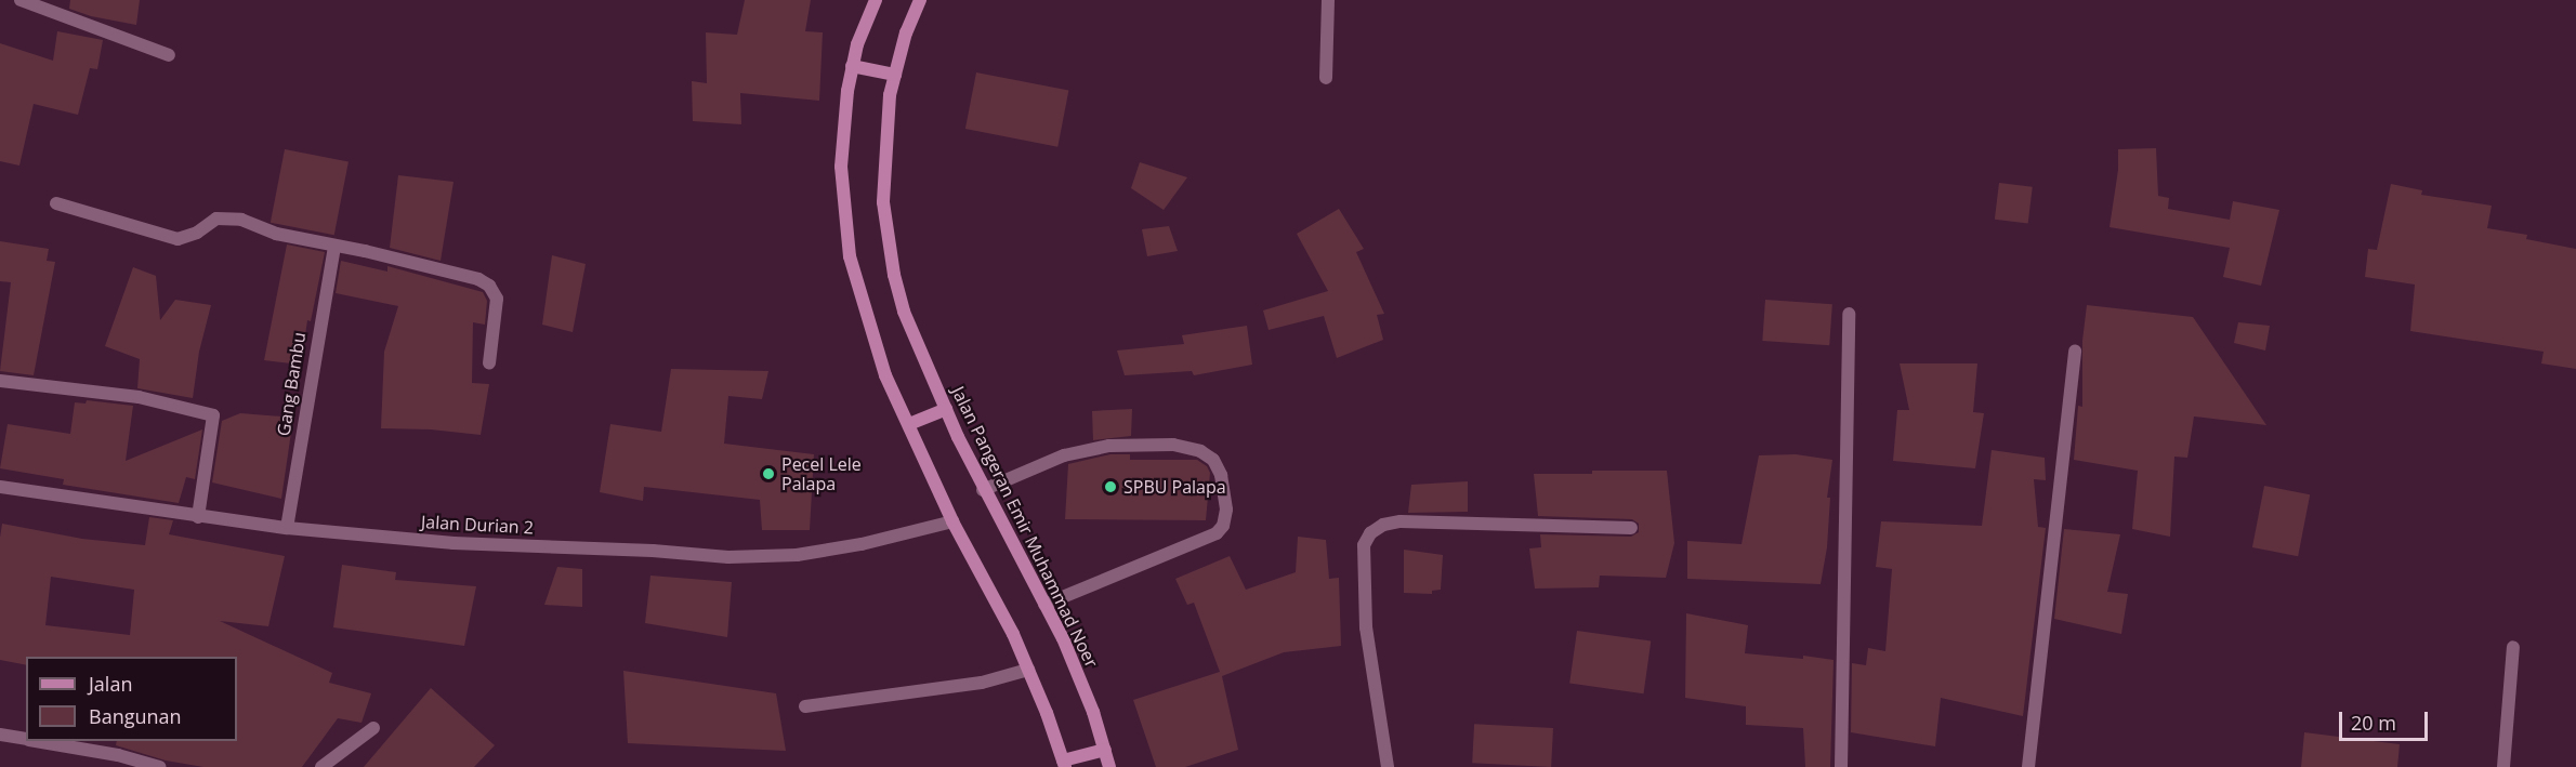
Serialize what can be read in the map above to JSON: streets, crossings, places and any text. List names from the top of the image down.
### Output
{
  "streets": {
    "main road": ["Jalan Pangeran Emir Muhammad Noer"],
    "street": ["Gang Bambu", "Jalan Durian 2"]
  },
  "crossings": [
    ["Gang Bambu", "Jalan Durian 2"]
  ],
  "places": ["Pecel Lele Palapa", "SPBU Palapa"],
  "legend": ["Jalan", "Bangunan"],
  "scale_bar": "20 m"
}
